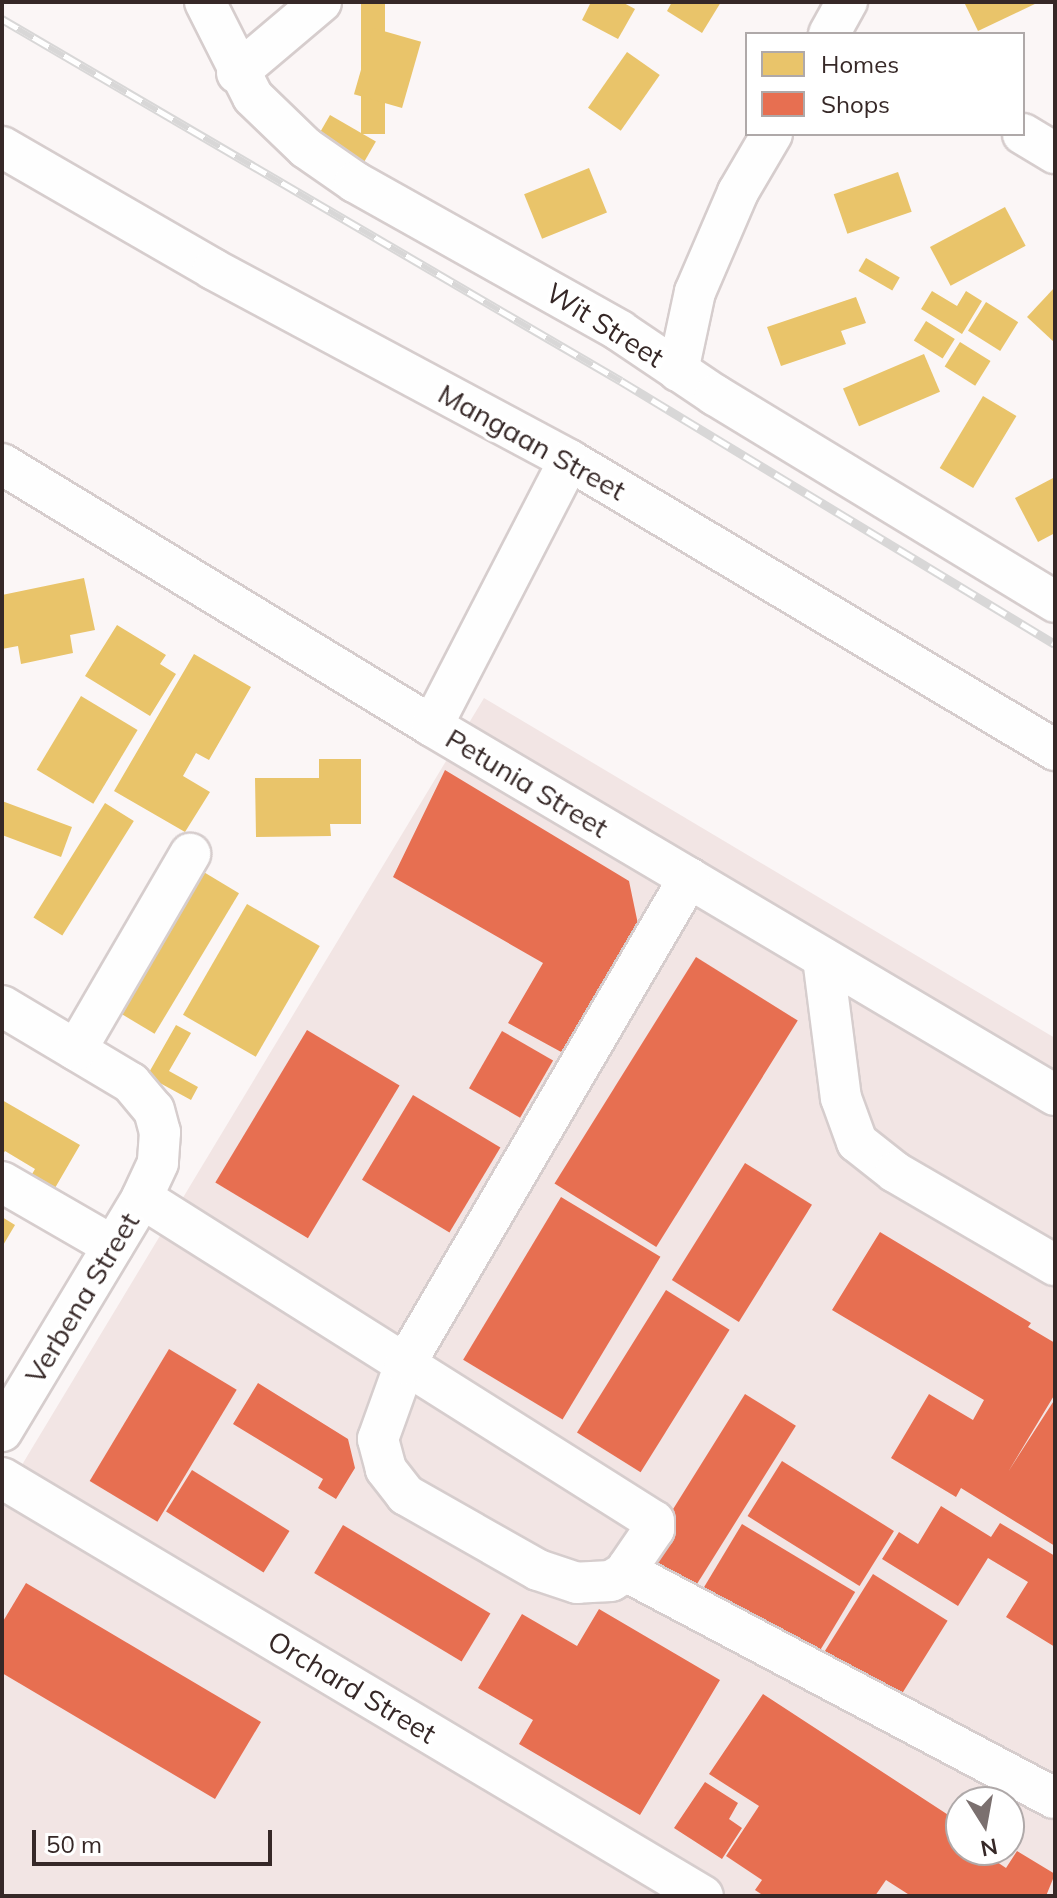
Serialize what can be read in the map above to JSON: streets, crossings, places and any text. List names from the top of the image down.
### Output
{
  "streets": {
    "street": [
      "Wit Street",
      "Mangaan Street",
      "Petunia Street",
      "Verbena Street",
      "Orchard Street"
    ]
  },
  "legend": ["Homes", "Shops"],
  "scale_bar": "50 m",
  "north": "bottom"
}
